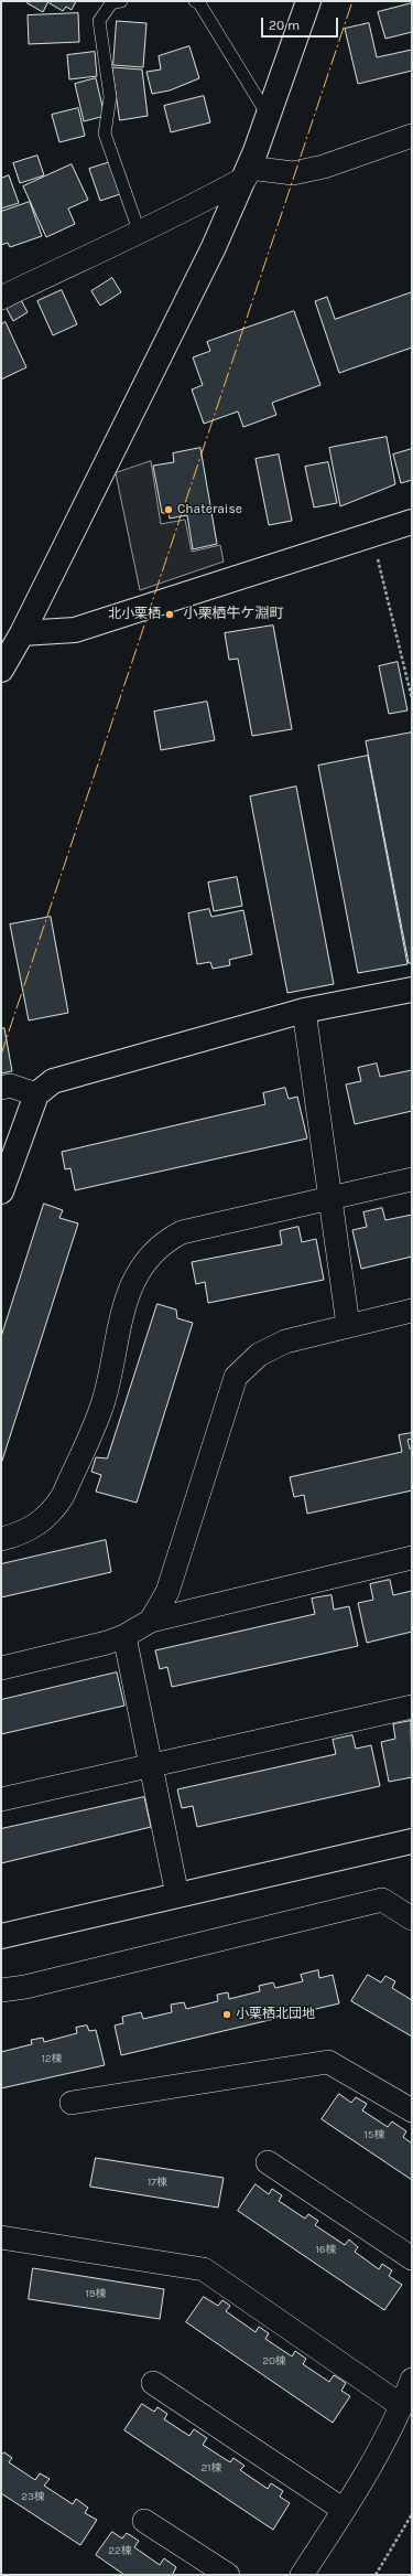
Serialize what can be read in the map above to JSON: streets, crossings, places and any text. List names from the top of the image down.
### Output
{
  "districts": ["小栗栖牛ケ淵町"],
  "places": ["Chateraise", "北小栗栖", "小栗栖北団地"],
  "house_numbers": [
    "12棟",
    "15棟",
    "17棟",
    "16棟",
    "19棟",
    "20棟",
    "21棟",
    "23棟",
    "22棟"
  ],
  "scale_bar": "20 m"
}
